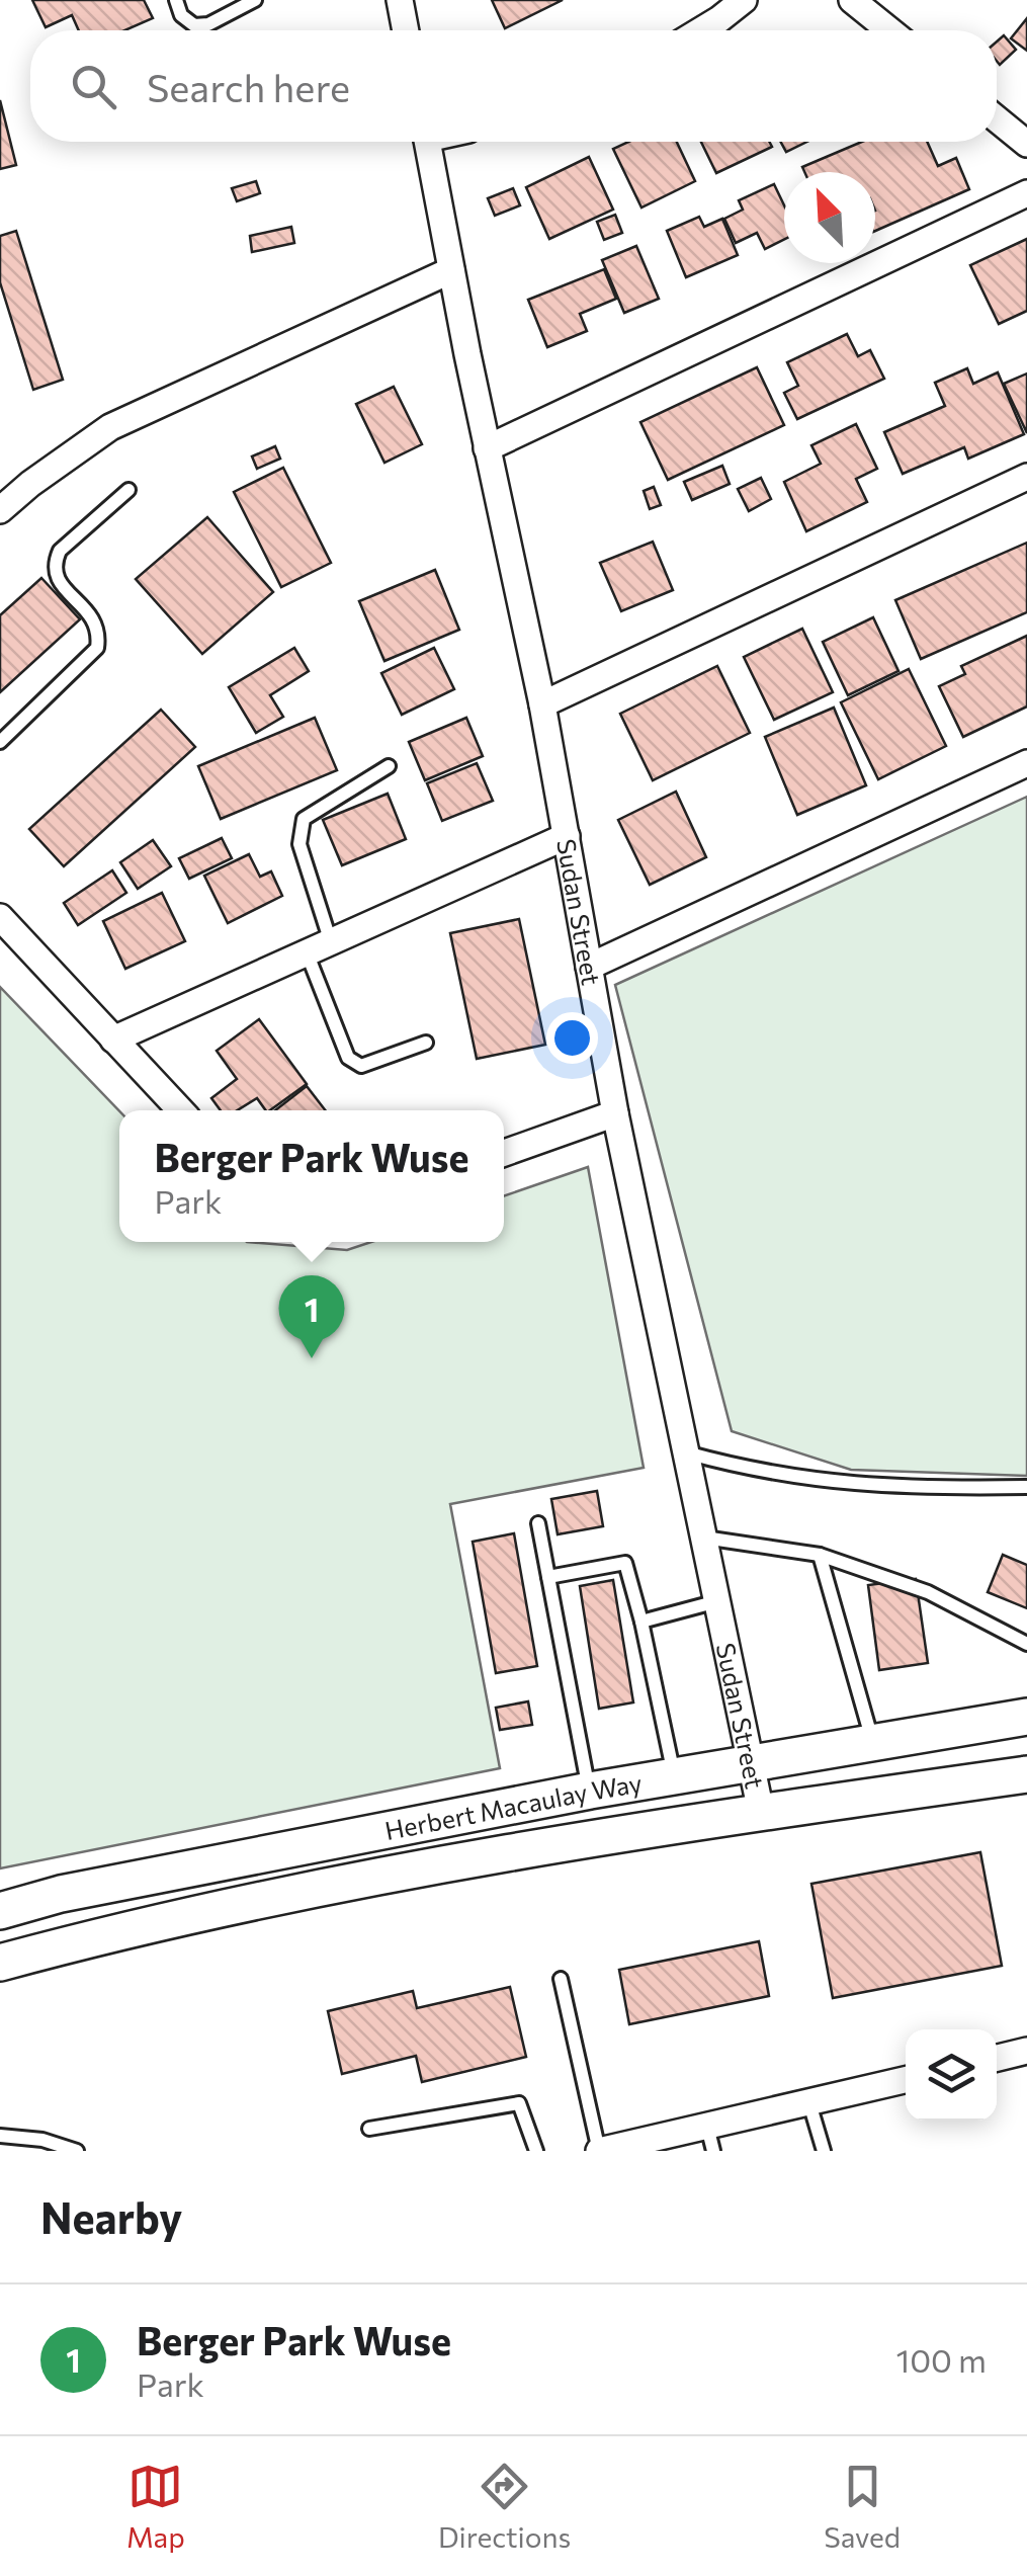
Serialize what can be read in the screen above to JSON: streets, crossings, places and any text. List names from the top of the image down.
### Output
{
  "streets": {
    "main road": ["Herbert Macaulay Way"],
    "street": ["Sudan Street"]
  },
  "crossings": [
    ["Sudan Street", "Herbert Macaulay Way"]
  ],
  "north": "top left",
  "page": {
    "search": "Search here",
    "popup": ["Berger Park Wuse", "Park"],
    "pins": "1",
    "heading": "Nearby",
    "list": [
      {
        "mark": "1",
        "name": "Berger Park Wuse",
        "note": "Park",
        "value": "100 m"
      }
    ],
    "nav": ["Map", "Directions", "Saved"]
  }
}
